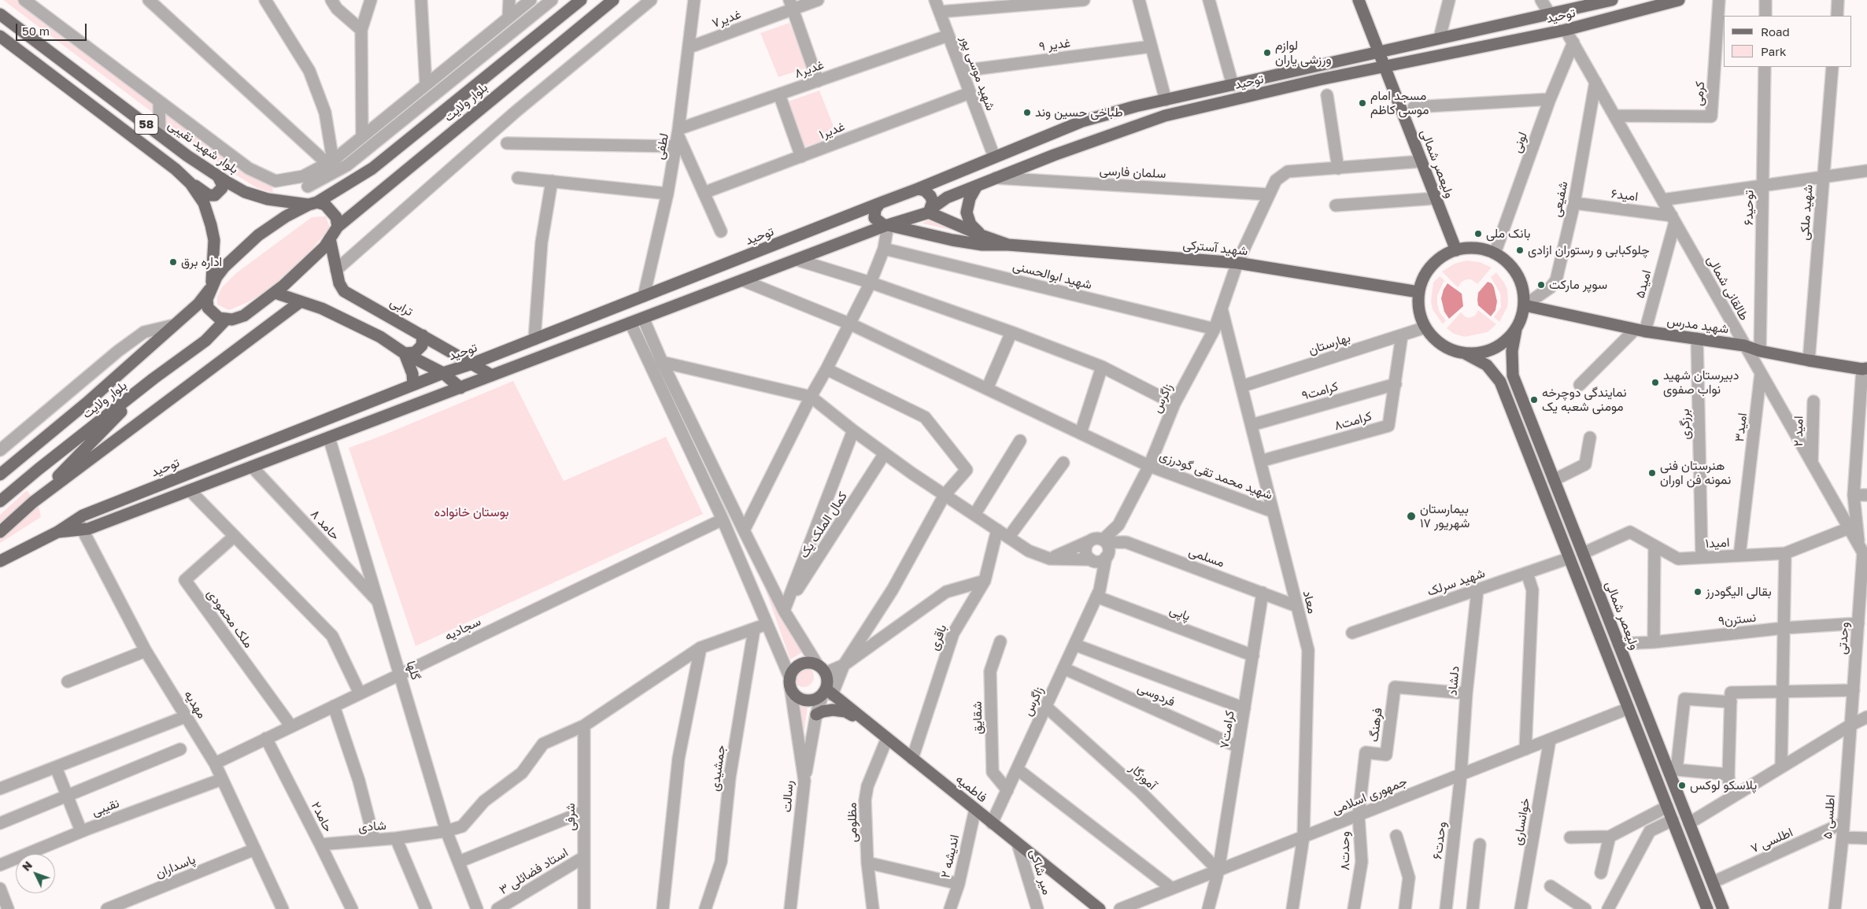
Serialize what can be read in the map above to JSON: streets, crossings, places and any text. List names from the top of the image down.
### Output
{
  "streets": {
    "main road": [
      "توحید",
      "بلوار ولایت",
      "58",
      "بلوار شهید نقیبی",
      "ولیعصر شمالی",
      "شهید آسترکی",
      "ترابی",
      "شهید مدرس",
      "فاطمیه"
    ],
    "street": [
      "غدیر۷",
      "غدیر ۹",
      "غدیر۸",
      "شهید موسی پور",
      "کرمی",
      "غدیر۱",
      "لونی",
      "لطفی",
      "سلمان فارسی",
      "امید۶",
      "شفیعی",
      "توحید۶",
      "شهید ملکی",
      "شهید ابوالحسنی",
      "امید۵",
      "طالقانی شمالی",
      "بهارستان",
      "کرامت۹",
      "زاگرس",
      "کرامت۸",
      "برزگری",
      "امید۳",
      "امید ۲",
      "شهید محمد تقی گودرزی",
      "حامد ۸",
      "کمال الملک یک",
      "امید۱",
      "مسلمی",
      "شهید سرلک",
      "معاد",
      "پاپی",
      "ملک محمودی",
      "نسترن۹",
      "سجادیه",
      "باقری",
      "وحدتی",
      "گلها",
      "دلشاد",
      "فردوسی",
      "مهدیه",
      "شقایق",
      "فرهنگ",
      "کرامت۷",
      "جمشیدی",
      "آموزگار",
      "جمهوری اسلامی",
      "رسالت",
      "نقیبی",
      "حامد۲",
      "شرفی",
      "اطلسی ۵",
      "خوانساری",
      "مظلومی",
      "شادی",
      "وحدت۶",
      "اطلسی ۷",
      "وحدت۸",
      "اندیشه ۲",
      "پاسداران",
      "استاد فضائلی ۳",
      "میر شاکی"
    ]
  },
  "crossings": [
    ["توحید", "شهید موسی پور"],
    ["توحید", "لطفی"],
    ["توحید", "ولیعصر شمالی"],
    ["توحید", "سلمان فارسی"],
    ["توحید", "طالقانی شمالی"],
    ["توحید", "ترابی"],
    ["توحید", "شهید محمد تقی گودرزی"],
    ["توحید", "حامد ۸"],
    ["توحید", "گلها"],
    ["توحید", "مهدیه"],
    ["توحید", "رسالت"],
    ["غدیر۷", "لطفی"],
    ["غدیر ۹", "شهید موسی پور"],
    ["غدیر۸", "شهید موسی پور"],
    ["غدیر۸", "لطفی"],
    ["شهید موسی پور", "غدیر۱"],
    ["کرمی", "طالقانی شمالی"],
    ["بلوار ولایت", "58"],
    ["بلوار ولایت", "بلوار شهید نقیبی"],
    ["بلوار ولایت", "ترابی"],
    ["لونی", "ولیعصر شمالی"],
    ["لونی", "شفیعی"],
    ["لونی", "شهید آسترکی"],
    ["لونی", "طالقانی شمالی"],
    ["لونی", "شهید مدرس"],
    ["لونی", "بهارستان"],
    ["ولیعصر شمالی", "شفیعی"],
    ["ولیعصر شمالی", "شهید آسترکی"],
    ["ولیعصر شمالی", "شهید مدرس"],
    ["ولیعصر شمالی", "بهارستان"],
    ["ولیعصر شمالی", "زاگرس"],
    ["ولیعصر شمالی", "امید۱"],
    ["ولیعصر شمالی", "نسترن۹"],
    ["ولیعصر شمالی", "اطلسی ۷"],
    ["سلمان فارسی", "زاگرس"],
    ["امید۶", "شفیعی"],
    ["امید۶", "امید۵"],
    ["امید۶", "طالقانی شمالی"],
    ["شفیعی", "شهید آسترکی"],
    ["شفیعی", "طالقانی شمالی"],
    ["شفیعی", "شهید مدرس"],
    ["شفیعی", "بهارستان"],
    ["توحید۶", "شهید مدرس"],
    ["شهید ملکی", "شهید مدرس"],
    ["شهید آسترکی", "شهید مدرس"],
    ["شهید آسترکی", "بهارستان"],
    ["شهید آسترکی", "زاگرس"],
    ["شهید ابوالحسنی", "زاگرس"],
    ["امید۵", "طالقانی شمالی"],
    ["امید۵", "شهید مدرس"],
    ["طالقانی شمالی", "شهید مدرس"],
    ["طالقانی شمالی", "امید۳"],
    ["طالقانی شمالی", "امید ۲"],
    ["طالقانی شمالی", "امید۱"],
    ["طالقانی شمالی", "وحدتی"],
    ["شهید مدرس", "بهارستان"],
    ["شهید مدرس", "برزگری"],
    ["شهید مدرس", "وحدتی"],
    ["بهارستان", "کرامت۸"],
    ["بهارستان", "معاد"],
    ["کرامت۹", "کرامت۸"],
    ["کرامت۹", "معاد"],
    ["زاگرس", "شهید محمد تقی گودرزی"],
    ["زاگرس", "مسلمی"],
    ["زاگرس", "معاد"],
    ["زاگرس", "پاپی"],
    ["زاگرس", "فردوسی"],
    ["زاگرس", "شقایق"],
    ["زاگرس", "آموزگار"],
    ["زاگرس", "فاطمیه"],
    ["کرامت۸", "معاد"],
    ["برزگری", "امید۱"],
    ["امید۳", "امید۱"],
    ["شهید محمد تقی گودرزی", "معاد"],
    ["حامد ۸", "گلها"],
    ["مسلمی", "معاد"],
    ["مسلمی", "کرامت۷"],
    ["شهید سرلک", "دلشاد"],
    ["معاد", "جمهوری اسلامی"],
    ["پاپی", "کرامت۷"],
    ["ملک محمودی", "سجادیه"],
    ["نسترن۹", "وحدتی"],
    ["سجادیه", "گلها"],
    ["سجادیه", "مهدیه"],
    ["سجادیه", "رسالت"],
    ["سجادیه", "حامد۲"],
    ["باقری", "فاطمیه"],
    ["وحدتی", "اطلسی ۵"],
    ["دلشاد", "فرهنگ"],
    ["دلشاد", "جمهوری اسلامی"],
    ["دلشاد", "وحدت۶"],
    ["فردوسی", "کرامت۷"],
    ["مهدیه", "نقیبی"],
    ["مهدیه", "پاسداران"],
    ["فرهنگ", "جمهوری اسلامی"],
    ["فرهنگ", "وحدت۸"],
    ["کرامت۷", "آموزگار"],
    ["کرامت۷", "جمهوری اسلامی"],
    ["آموزگار", "جمهوری اسلامی"],
    ["فاطمیه", "رسالت"],
    ["فاطمیه", "مظلومی"],
    ["فاطمیه", "اندیشه ۲"],
    ["فاطمیه", "میر شاکی"],
    ["جمهوری اسلامی", "خوانساری"],
    ["جمهوری اسلامی", "وحدت۶"],
    ["جمهوری اسلامی", "وحدت۸"],
    ["حامد۲", "شادی"],
    ["شرفی", "استاد فضائلی ۳"],
    ["اطلسی ۵", "اطلسی ۷"]
  ],
  "parks": ["بوستان خانواده"],
  "places": [
    "لوازم ورزشی یاران",
    "مسجد امام موسی کاظم",
    "طباخی حسین وند",
    "بانک ملی",
    "چلوکبابی و رستوران ازادی",
    "اداره برق",
    "سوپر مارکت",
    "دبیرستان شهید نواب صفوی",
    "نمایندگی دوچرخه مومنی شعبه یک",
    "هنرستان فنی نمونه فن اوران",
    "بیمارستان ۱۷ شهریور",
    "بقالی الیگودرز",
    "پلاسکو لوکس"
  ],
  "legend": ["Road", "Park"],
  "scale_bar": "50 m",
  "north": "top left"
}
